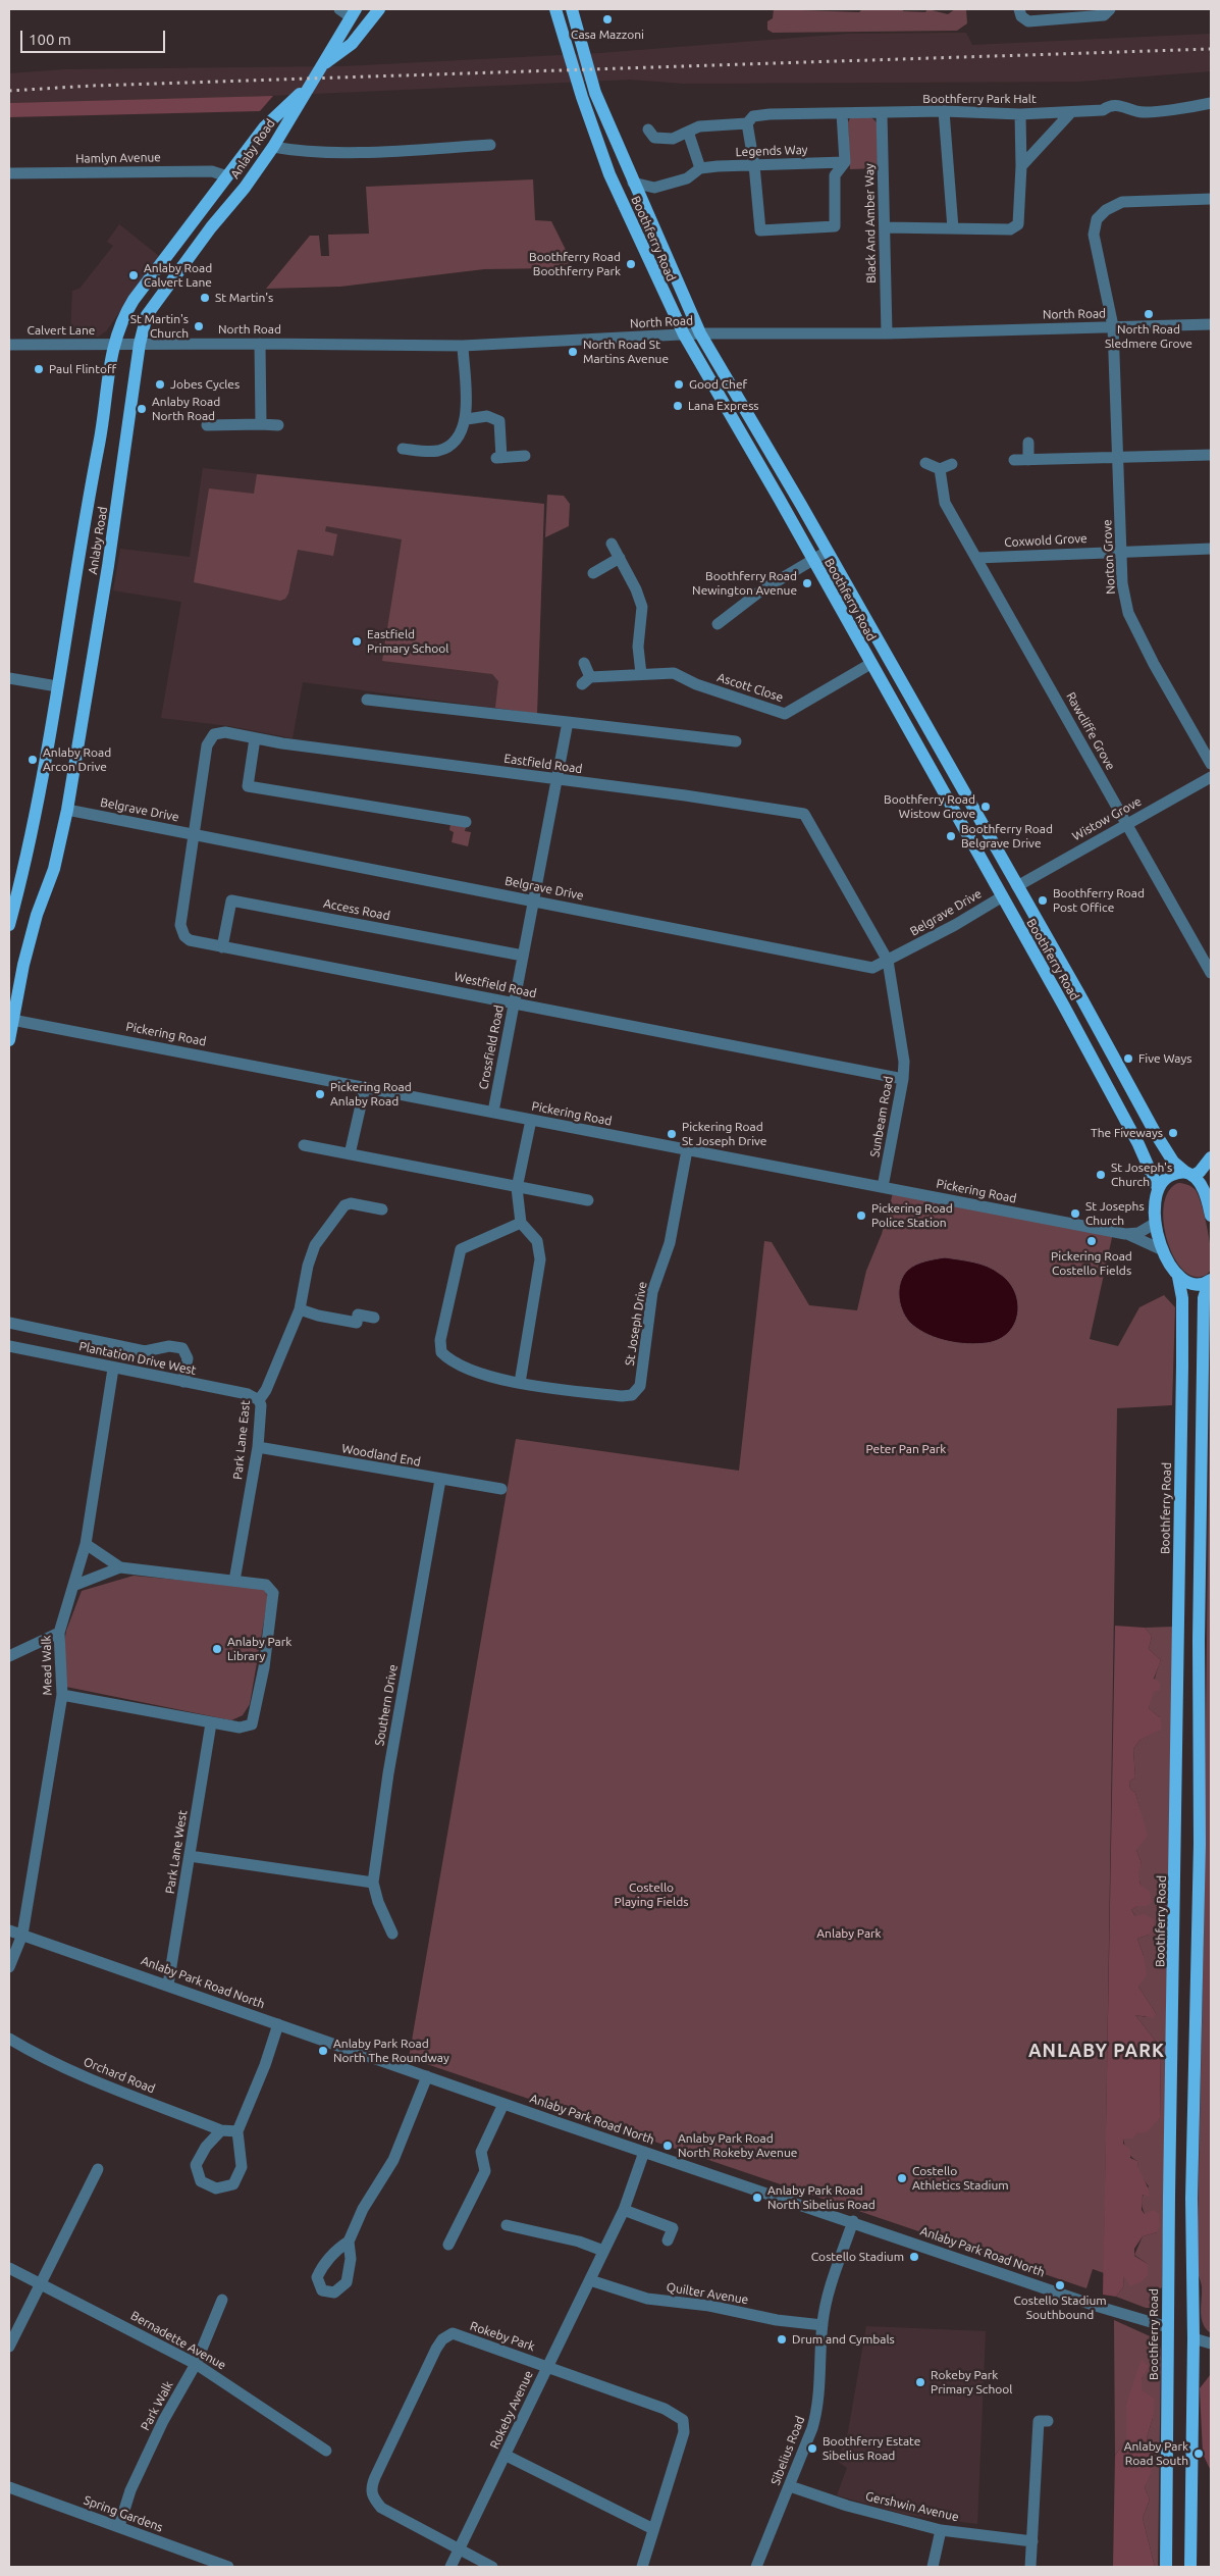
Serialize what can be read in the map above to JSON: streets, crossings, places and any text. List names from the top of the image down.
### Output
{
  "streets": {
    "main road": ["Anlaby Road", "Boothferry Road"],
    "street": [
      "Boothferry Park Halt",
      "Legends Way",
      "Hamlyn Avenue",
      "Black And Amber Way",
      "North Road",
      "Calvert Lane",
      "Coxwold Grove",
      "Norton Grove",
      "Ascott Close",
      "Rawcliffe Grove",
      "Eastfield Road",
      "Belgrave Drive",
      "Wistow Grove",
      "Access Road",
      "Westfield Road",
      "Pickering Road",
      "Crossfield Road",
      "Sunbeam Road",
      "St Joseph Drive",
      "Plantation Drive West",
      "Park Lane East",
      "Woodland End",
      "Mead Walk",
      "Southern Drive",
      "Park Lane West",
      "Anlaby Park Road North",
      "Orchard Road",
      "Quilter Avenue",
      "Rokeby Park",
      "Bernadette Avenue",
      "Park Walk",
      "Rokeby Avenue",
      "Sibelius Road",
      "Gershwin Avenue",
      "Spring Gardens"
    ]
  },
  "crossings": [
    ["Boothferry Park Halt", "Black And Amber Way"],
    ["Anlaby Road", "Hamlyn Avenue"],
    ["Anlaby Road", "North Road"],
    ["Anlaby Road", "Calvert Lane"],
    ["Anlaby Road", "Belgrave Drive"],
    ["Anlaby Road", "Pickering Road"],
    ["Legends Way", "Boothferry Road"],
    ["Black And Amber Way", "North Road"],
    ["Boothferry Road", "North Road"],
    ["Boothferry Road", "Ascott Close"],
    ["Boothferry Road", "Belgrave Drive"],
    ["Boothferry Road", "Wistow Grove"],
    ["Boothferry Road", "Anlaby Park Road North"],
    ["North Road", "Calvert Lane"],
    ["North Road", "Norton Grove"],
    ["Coxwold Grove", "Norton Grove"],
    ["Coxwold Grove", "Rawcliffe Grove"],
    ["Rawcliffe Grove", "Wistow Grove"],
    ["Eastfield Road", "Belgrave Drive"],
    ["Eastfield Road", "Westfield Road"],
    ["Eastfield Road", "Crossfield Road"],
    ["Eastfield Road", "Sunbeam Road"],
    ["Belgrave Drive", "Westfield Road"],
    ["Belgrave Drive", "Crossfield Road"],
    ["Belgrave Drive", "Sunbeam Road"],
    ["Access Road", "Westfield Road"],
    ["Access Road", "Crossfield Road"],
    ["Westfield Road", "Crossfield Road"],
    ["Westfield Road", "Sunbeam Road"],
    ["Pickering Road", "Crossfield Road"],
    ["Pickering Road", "Sunbeam Road"],
    ["Pickering Road", "St Joseph Drive"],
    ["Plantation Drive West", "Park Lane East"],
    ["Plantation Drive West", "Mead Walk"],
    ["Park Lane East", "Woodland End"],
    ["Woodland End", "Southern Drive"],
    ["Mead Walk", "Anlaby Park Road North"],
    ["Park Lane West", "Anlaby Park Road North"],
    ["Anlaby Park Road North", "Rokeby Avenue"],
    ["Anlaby Park Road North", "Sibelius Road"],
    ["Quilter Avenue", "Rokeby Avenue"],
    ["Quilter Avenue", "Sibelius Road"],
    ["Rokeby Park", "Rokeby Avenue"],
    ["Bernadette Avenue", "Park Walk"],
    ["Park Walk", "Spring Gardens"],
    ["Sibelius Road", "Gershwin Avenue"]
  ],
  "districts": ["ANLABY PARK"],
  "parks": ["Peter Pan Park", "Costello Playing Fields", "Anlaby Park"],
  "places": [
    "Casa Mazzoni",
    "Boothferry Road Boothferry Park",
    "Anlaby Road Calvert Lane",
    "St Martin's",
    "North Road Sledmere Grove",
    "St Martin's Church",
    "North Road St Martins Avenue",
    "Paul Flintoff",
    "Jobes Cycles",
    "Good Chef",
    "Lana Express",
    "Anlaby Road North Road",
    "Boothferry Road Newington Avenue",
    "Eastfield Primary School",
    "Anlaby Road Arcon Drive",
    "Boothferry Road Wistow Grove",
    "Boothferry Road Belgrave Drive",
    "Boothferry Road Post Office",
    "Five Ways",
    "Pickering Road Anlaby Road",
    "The Fiveways",
    "Pickering Road St Joseph Drive",
    "St Joseph's Church",
    "St Josephs Church",
    "Pickering Road Police Station",
    "Pickering Road Costello Fields",
    "Anlaby Park Library",
    "Anlaby Park Road North The Roundway",
    "Anlaby Park Road North Rokeby Avenue",
    "Costello Athletics Stadium",
    "Anlaby Park Road North Sibelius Road",
    "Costello Stadium",
    "Costello Stadium Southbound",
    "Drum and Cymbals",
    "Rokeby Park Primary School",
    "Boothferry Estate Sibelius Road",
    "Anlaby Park Road South"
  ],
  "scale_bar": "100 m"
}
